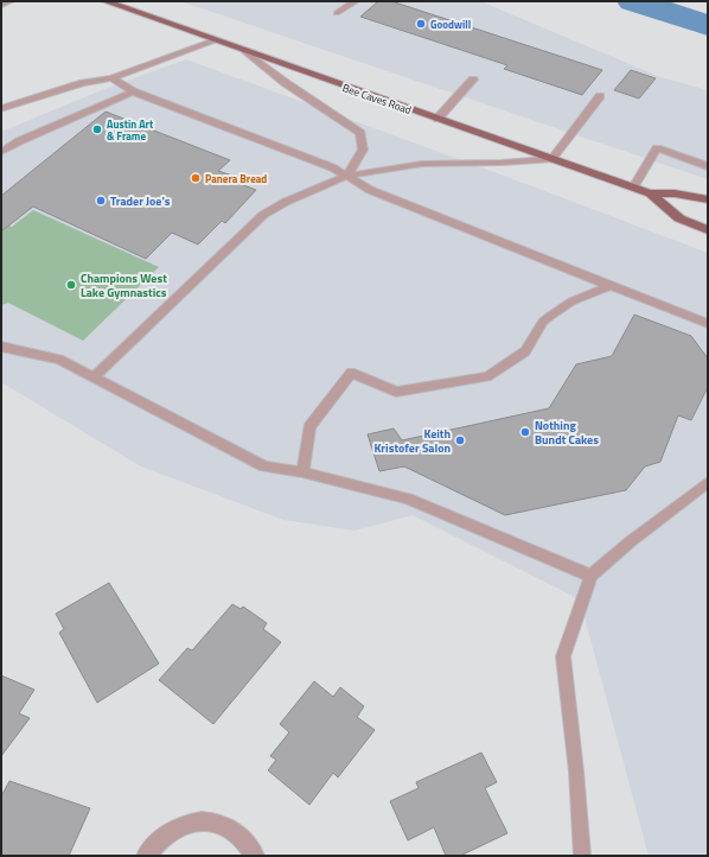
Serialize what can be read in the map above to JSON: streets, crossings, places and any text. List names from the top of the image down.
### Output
{
  "streets": {
    "main road": ["Bee Caves Road"]
  },
  "places": [
    "Goodwill",
    "Austin Art & Frame",
    "Panera Bread",
    "Trader Joe's",
    "Champions West Lake Gymnastics",
    "Nothing Bundt Cakes",
    "Keith Kristofer Salon"
  ]
}
